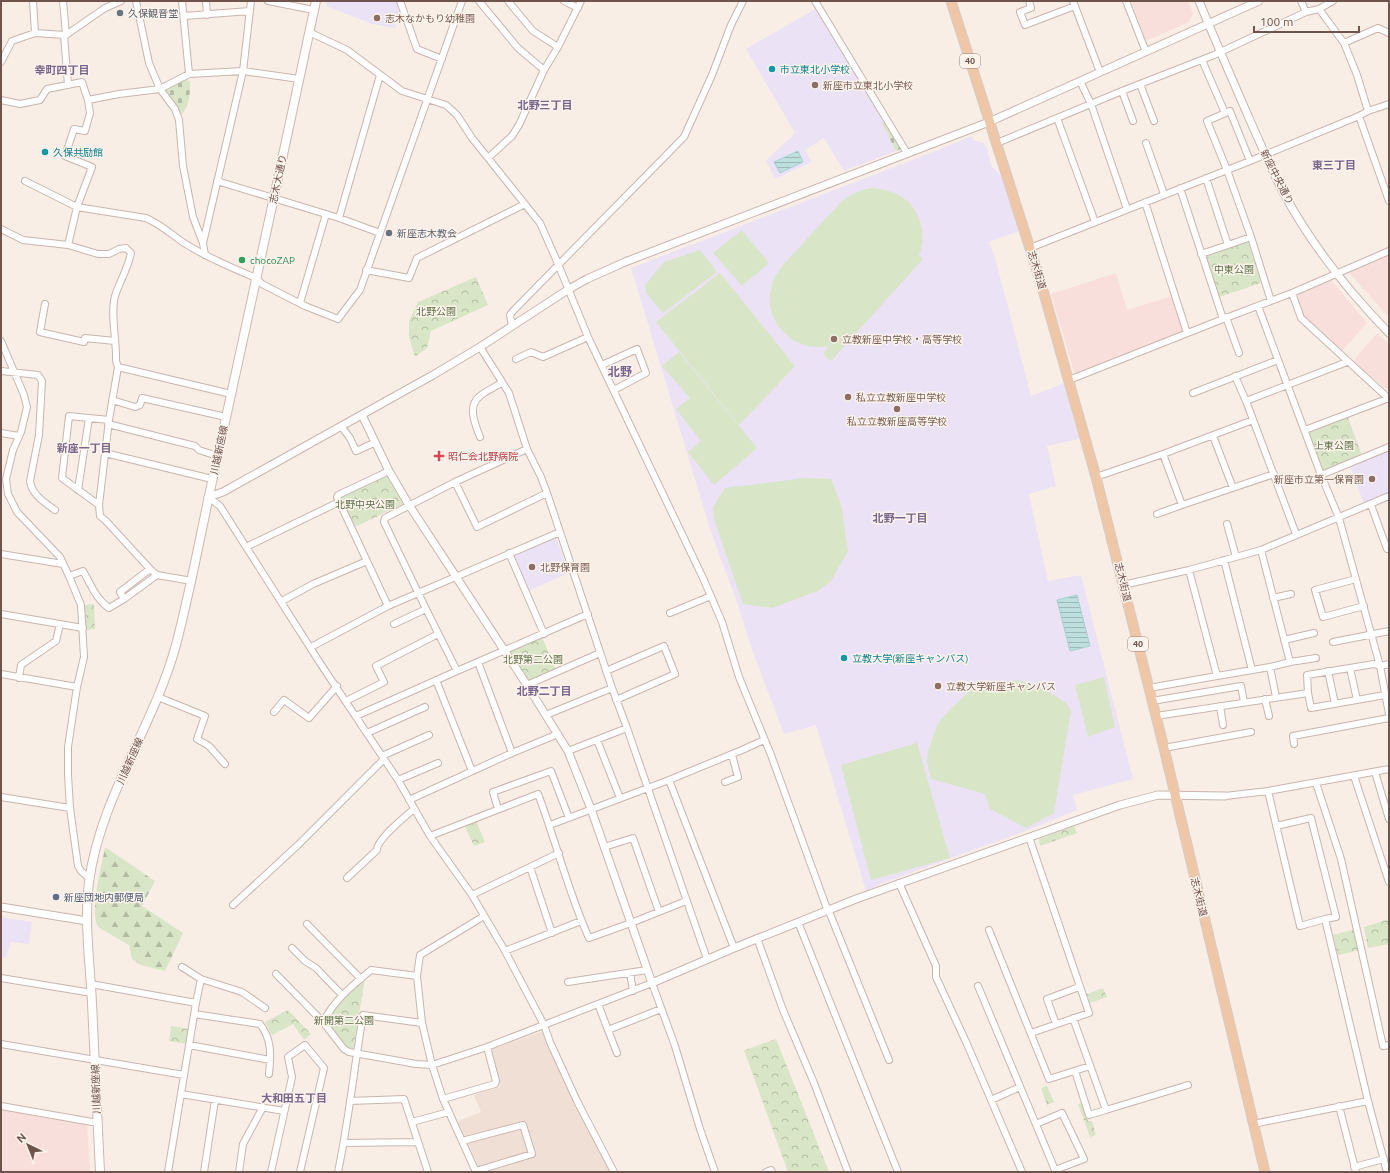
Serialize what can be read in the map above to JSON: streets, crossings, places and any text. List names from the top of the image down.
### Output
{
  "streets": {
    "main road": [
      "40",
      "志木大通り",
      "志木街道",
      "川越新座線"
    ],
    "street": ["新座中央通り"]
  },
  "crossings": [
    ["志木大通り", "川越新座線"]
  ],
  "districts": [
    "幸町四丁目",
    "北野三丁目",
    "東三丁目",
    "北野",
    "新座一丁目",
    "北野一丁目",
    "北野二丁目",
    "大和田五丁目"
  ],
  "parks": [
    "中東公園",
    "北野公園",
    "上東公園",
    "北野中央公園",
    "北野第二公園",
    "新開第二公園"
  ],
  "places": {
    "other": [
      "久保観音堂",
      "志木なかもり幼稚園",
      "市立東北小学校",
      "新座市立東北小学校",
      "久保共励館",
      "新座志木教会",
      "chocoZAP",
      "立教新座中学校・高等学校",
      "私立立教新座中学校",
      "私立立教新座高等学校",
      "新座市立第一保育園",
      "北野保育園",
      "立教大学(新座キャンパス)",
      "立教大学新座キャンパス",
      "新座団地内郵便局"
    ],
    "health": ["昭仁会北野病院"]
  },
  "scale_bar": "100 m",
  "north": "top left"
}
